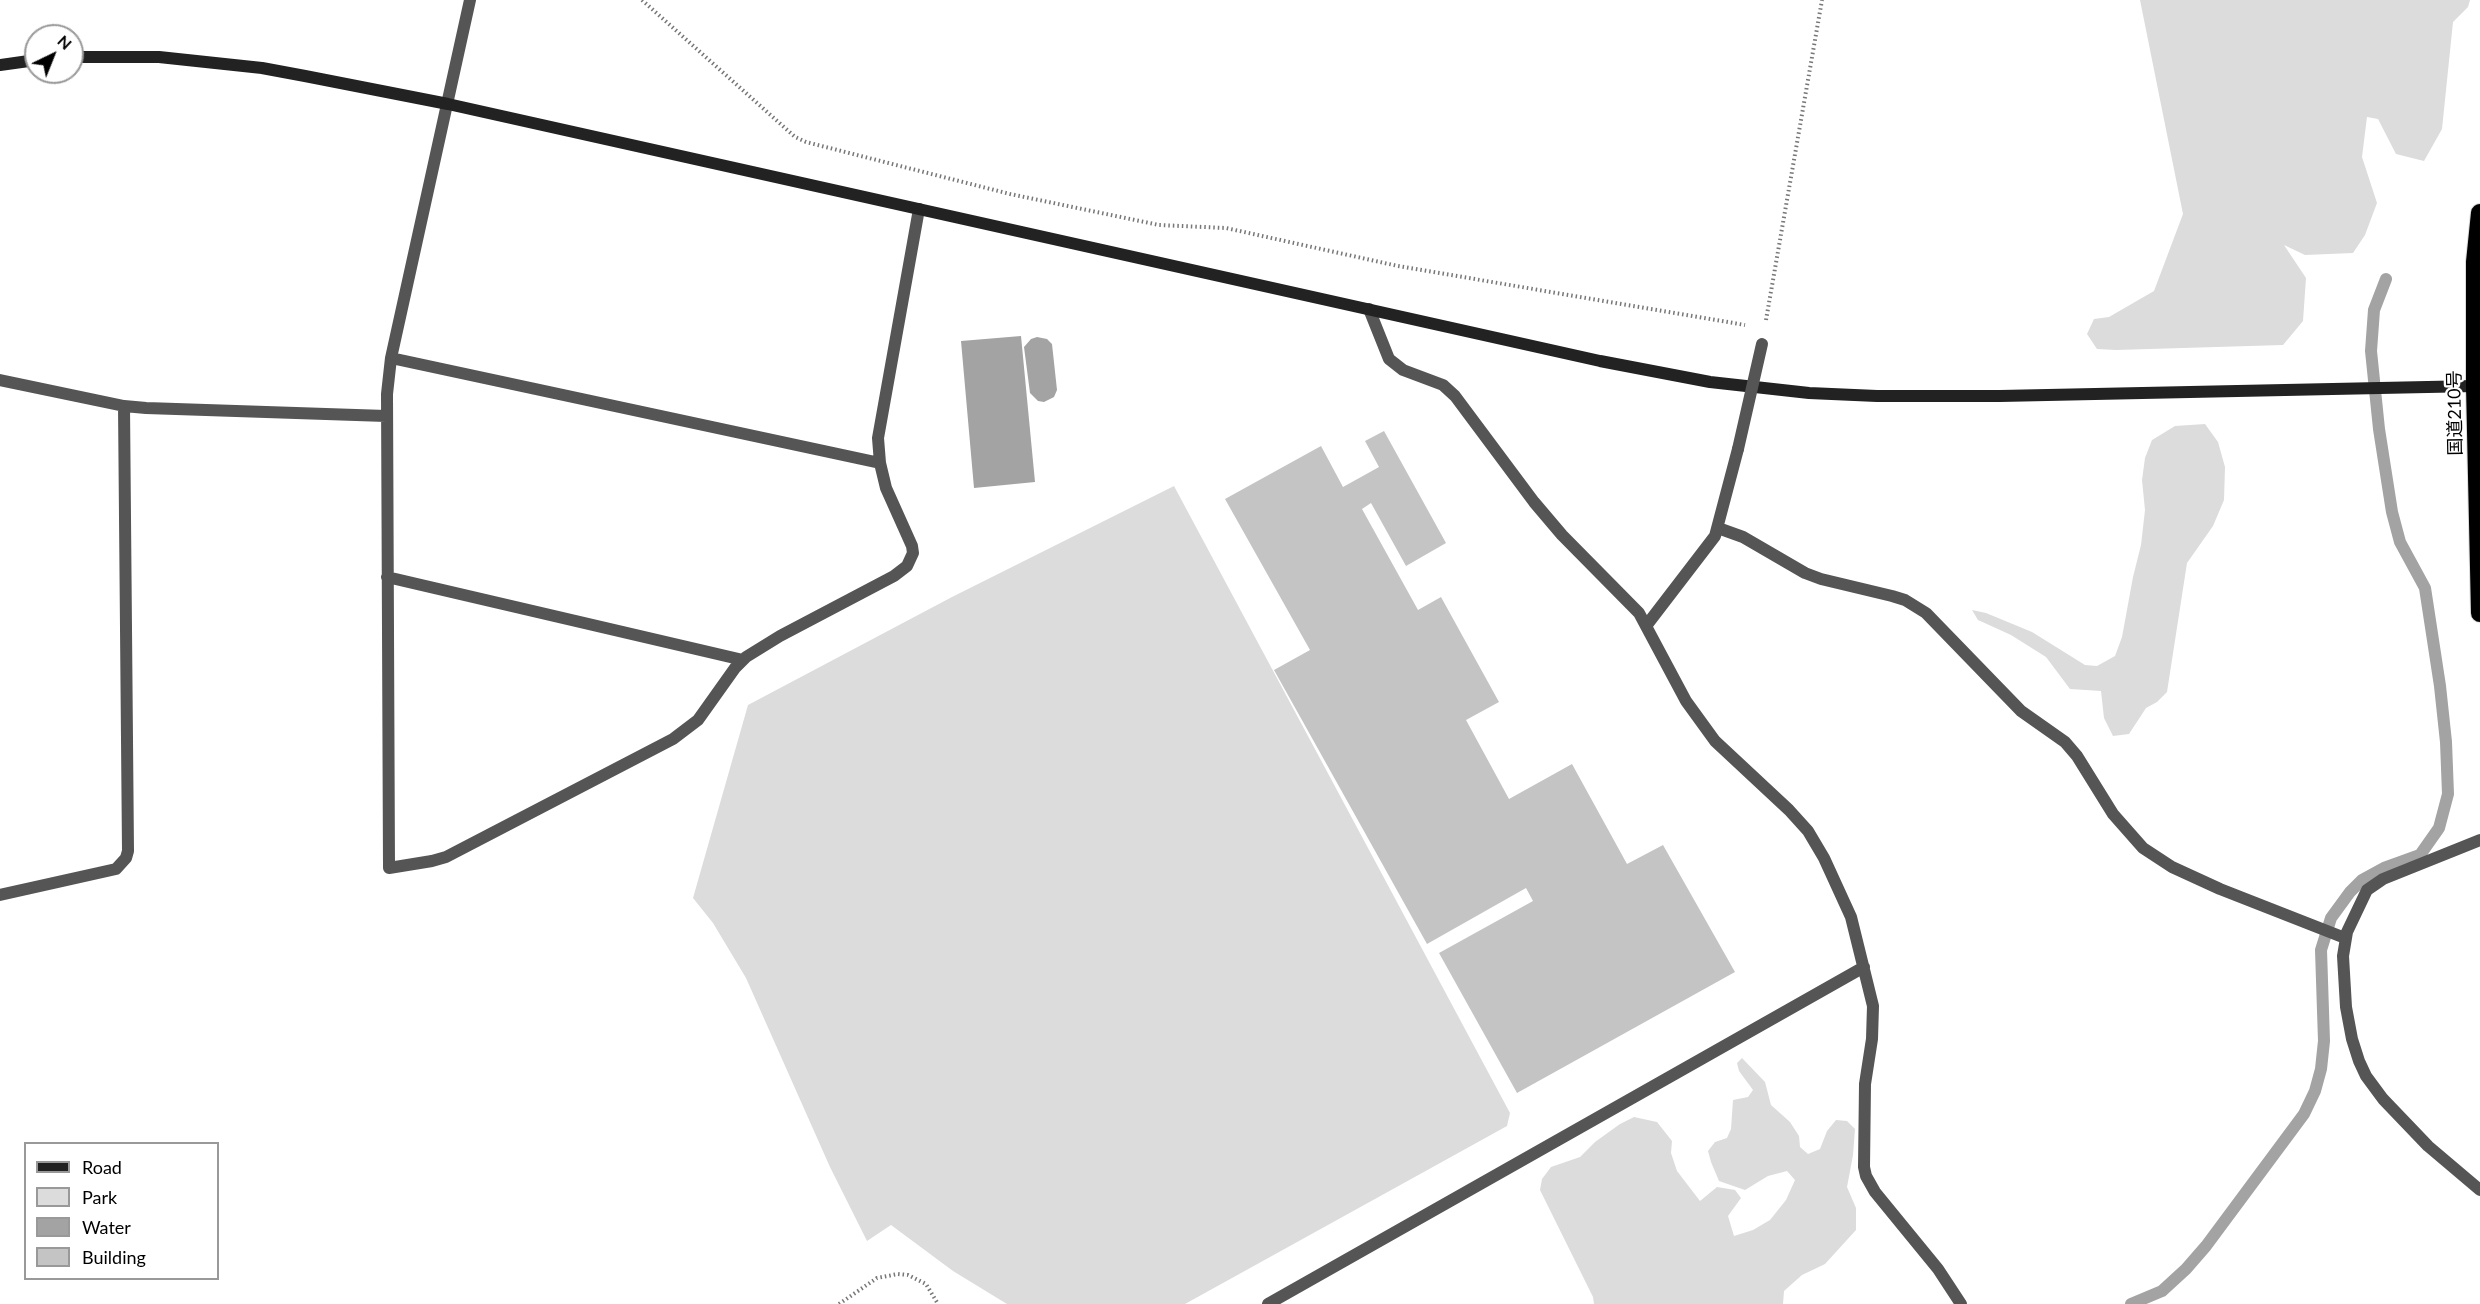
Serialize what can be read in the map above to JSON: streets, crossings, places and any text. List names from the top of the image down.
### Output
{
  "streets": {
    "highway": ["国道210号"]
  },
  "legend": [
    "Road",
    "Park",
    "Water",
    "Building"
  ],
  "north": "top right"
}
